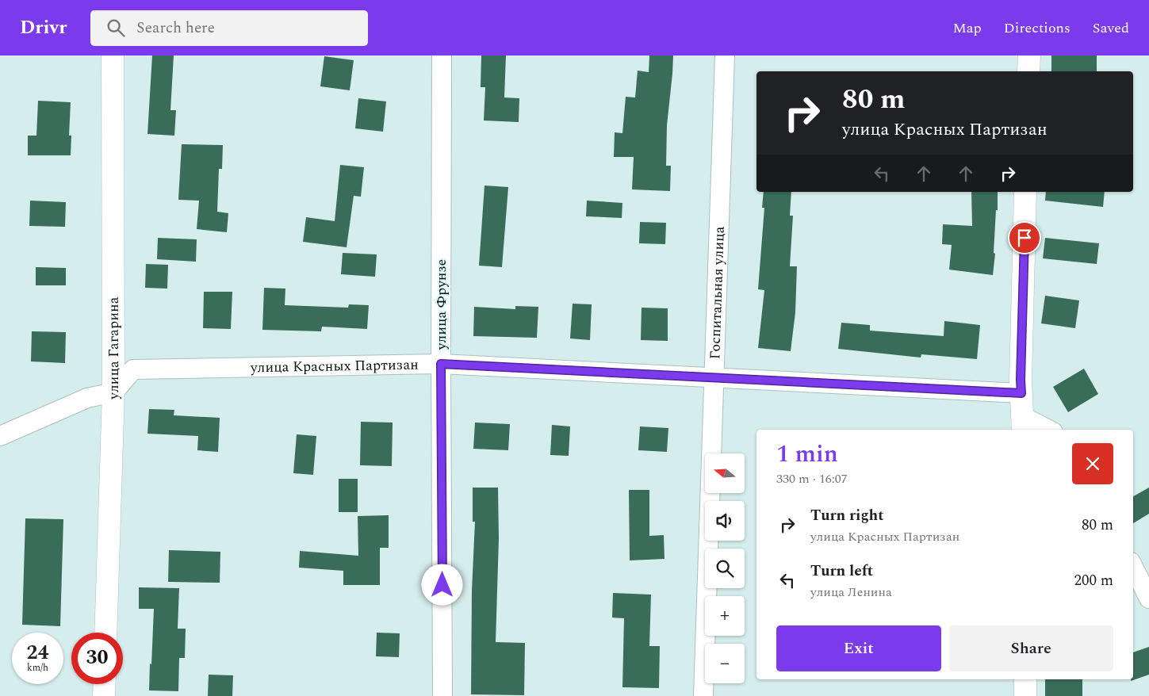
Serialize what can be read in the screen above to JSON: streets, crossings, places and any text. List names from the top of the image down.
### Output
{
  "streets": {
    "main road": ["улица Гагарина"],
    "street": ["Госпитальная улица", "улица Фрунзе", "улица Красных Партизан"]
  },
  "crossings": [
    ["Госпитальная улица", "улица Красных Партизан"],
    ["улица Фрунзе", "улица Красных Партизан"],
    ["улица Гагарина", "улица Красных Партизан"]
  ],
  "north": "left",
  "page": {
    "header": "Drivr",
    "search": "Search here",
    "nav": ["Map", "Directions", "Saved"],
    "turn": ["80 m", "улица Красных Партизан"],
    "heading": ["1 min", "330 m · 16:07"],
    "map_buttons": ["+", "−"],
    "list": [
      {
        "name": "Turn right",
        "note": "улица Красных Партизан",
        "value": "80 m"
      },
      {
        "name": "Turn left",
        "note": "улица Ленина",
        "value": "200 m"
      }
    ],
    "buttons": ["Exit", "Share"],
    "speed": "24 km/h",
    "limit": "30"
  }
}
